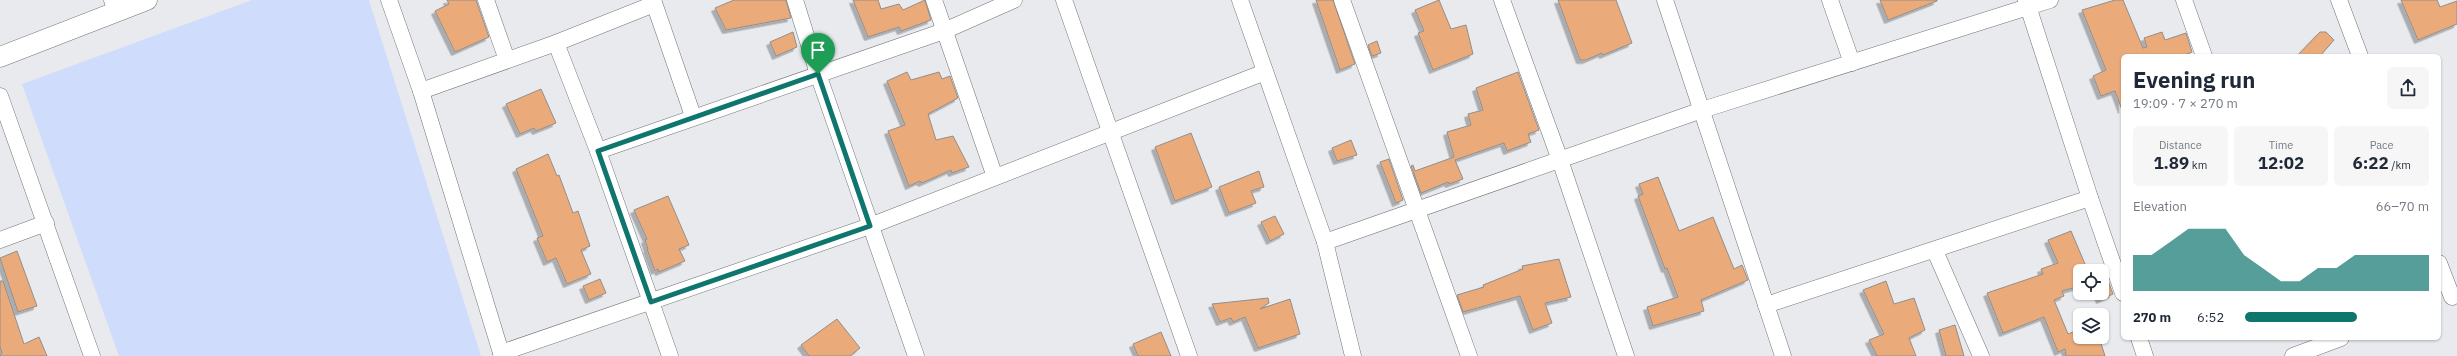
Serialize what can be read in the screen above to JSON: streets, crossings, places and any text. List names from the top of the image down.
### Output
{
  "page": {
    "heading": ["Evening run", "19:09 · 7 × 270 m"],
    "stats": [
      ["Distance", "1.89 km"],
      ["Time", "12:02"],
      ["Pace", "6:22 /km"]
    ],
    "chart": ["Elevation", "66–70 m"],
    "list": [
      {
        "name": "270 m",
        "note": "6:52"
      }
    ]
  }
}
